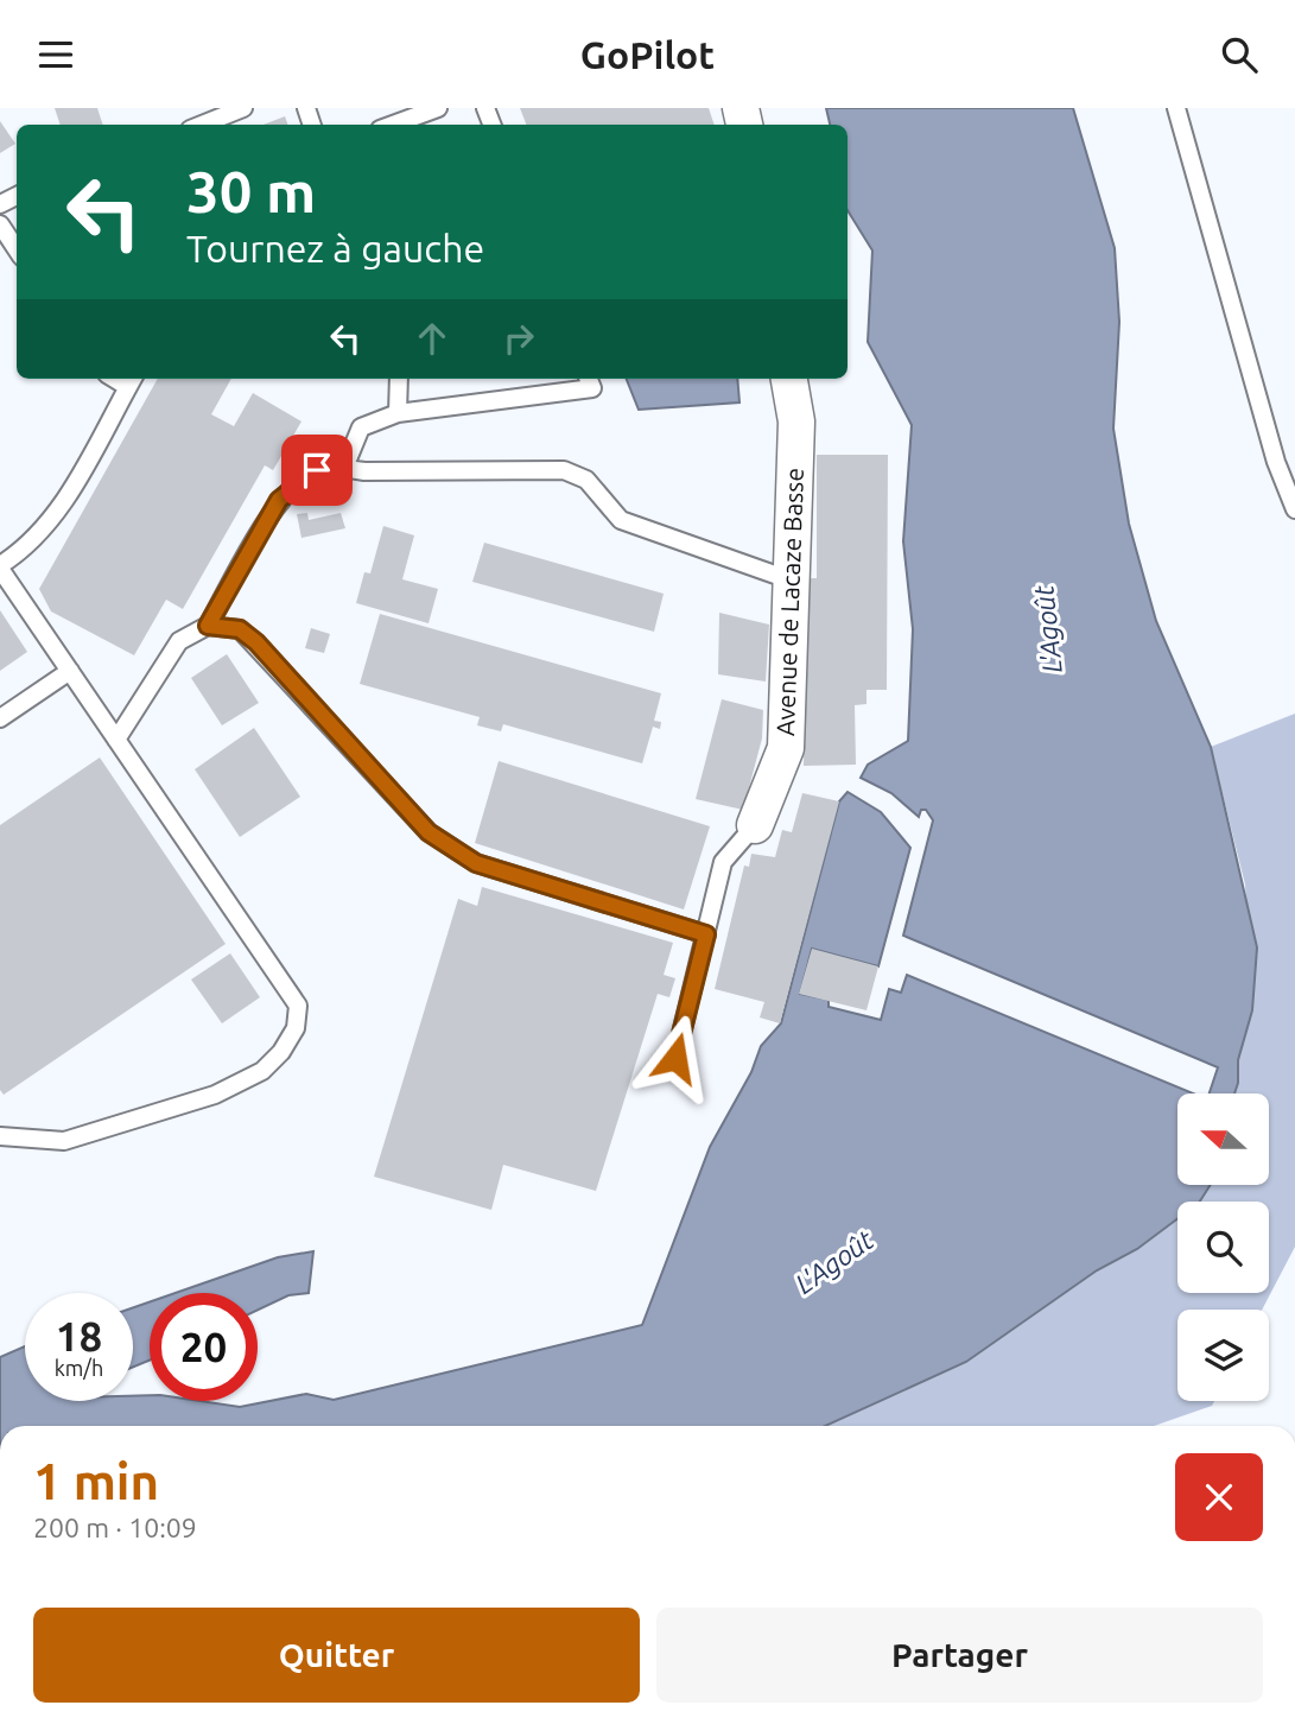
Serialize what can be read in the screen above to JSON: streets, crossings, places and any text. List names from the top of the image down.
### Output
{
  "streets": {
    "street": ["Avenue de Lacaze Basse"]
  },
  "water": ["L'Agoût"],
  "north": "left",
  "page": {
    "header": "GoPilot",
    "turn": ["30 m", "Tournez à gauche"],
    "speed": "18 km/h",
    "limit": "20",
    "heading": ["1 min", "200 m · 10:09"],
    "buttons": ["Quitter", "Partager"]
  }
}
